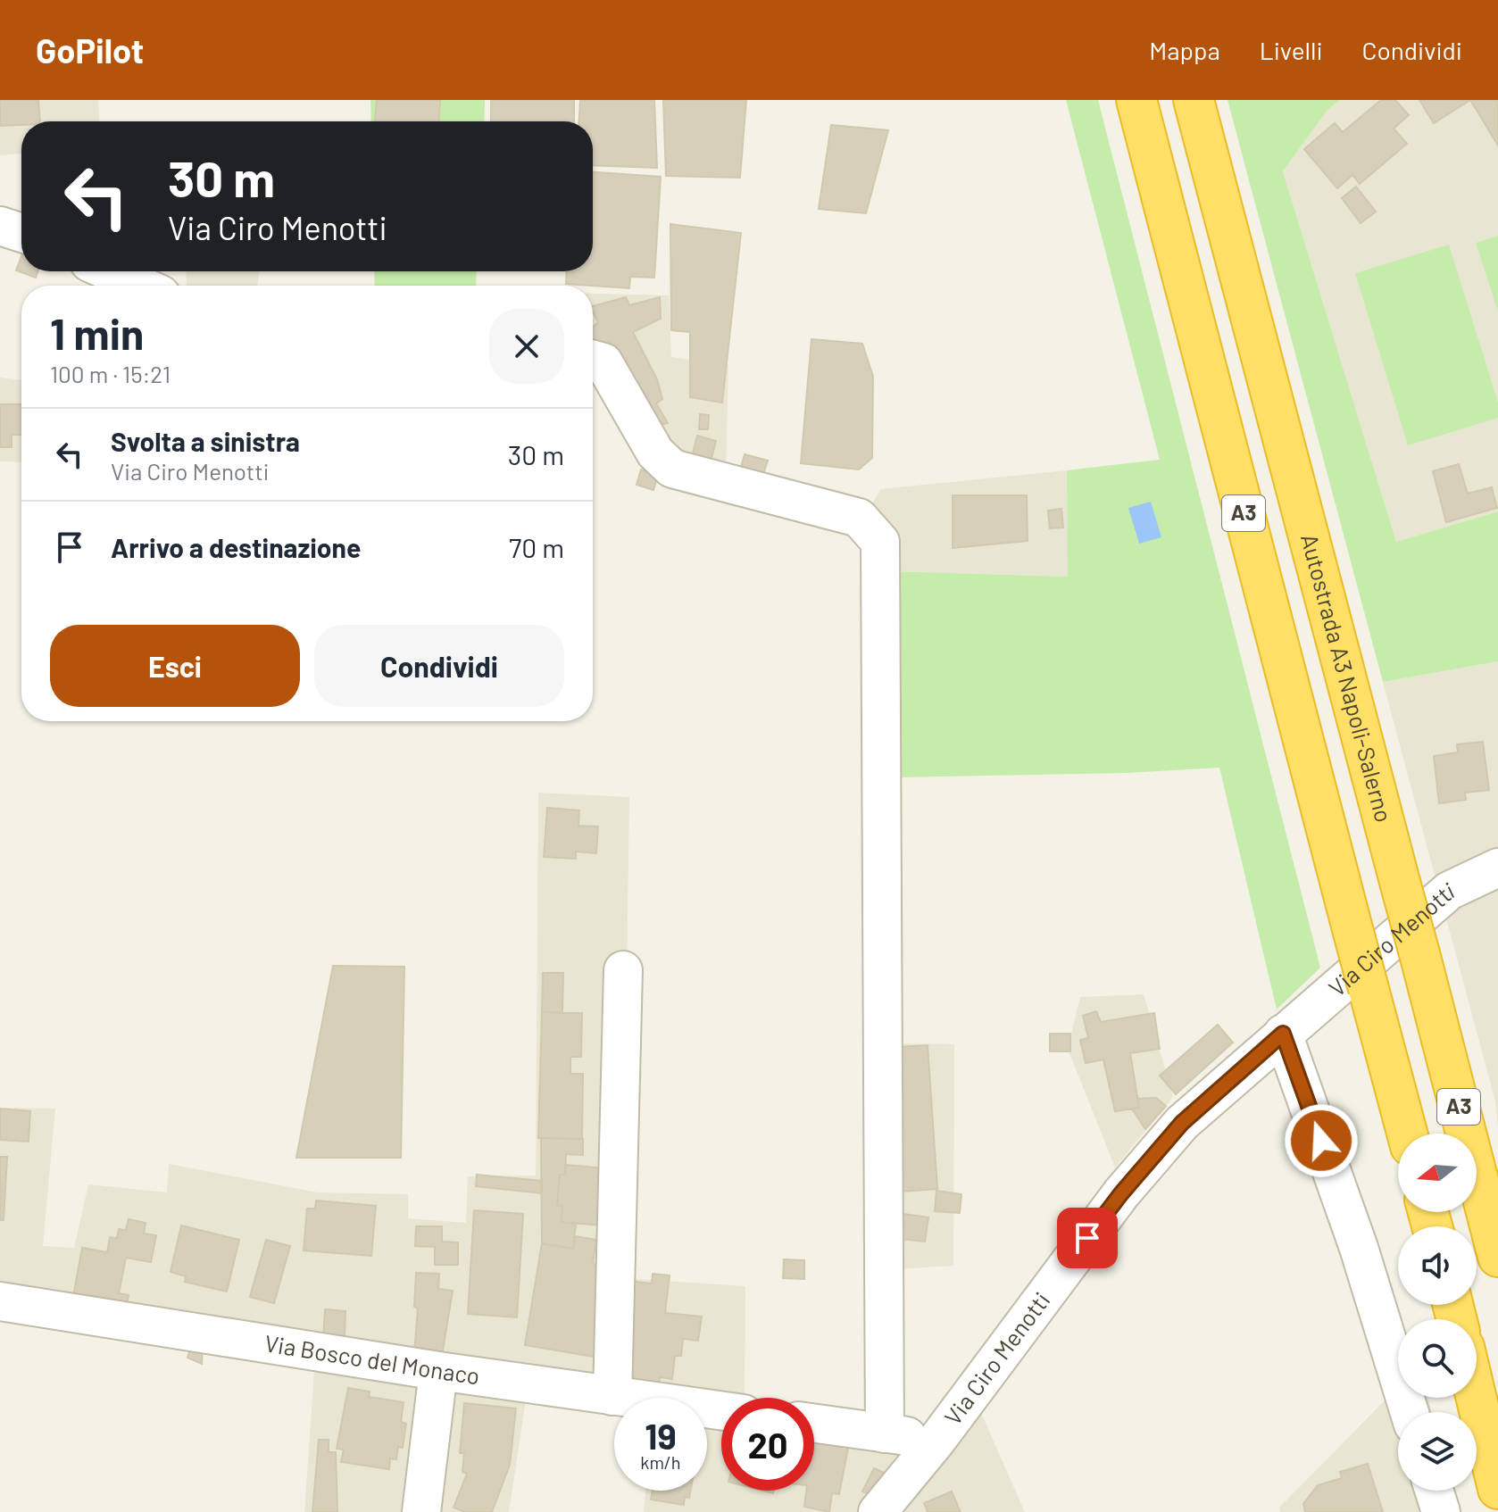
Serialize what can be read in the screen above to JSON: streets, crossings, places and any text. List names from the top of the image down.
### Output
{
  "streets": {
    "highway": ["A3", "Autostrada A3 Napoli-Salerno"],
    "street": ["Via Ciro Menotti", "Via Bosco del Monaco"]
  },
  "north": "left",
  "page": {
    "header": "GoPilot",
    "nav": ["Mappa", "Livelli", "Condividi"],
    "turn": ["30 m", "Via Ciro Menotti"],
    "heading": ["1 min", "100 m · 15:21"],
    "list": [
      {
        "name": "Svolta a sinistra",
        "note": "Via Ciro Menotti",
        "value": "30 m"
      },
      {
        "name": "Arrivo a destinazione",
        "value": "70 m"
      }
    ],
    "buttons": ["Esci", "Condividi"],
    "speed": "19 km/h",
    "limit": "20"
  }
}
